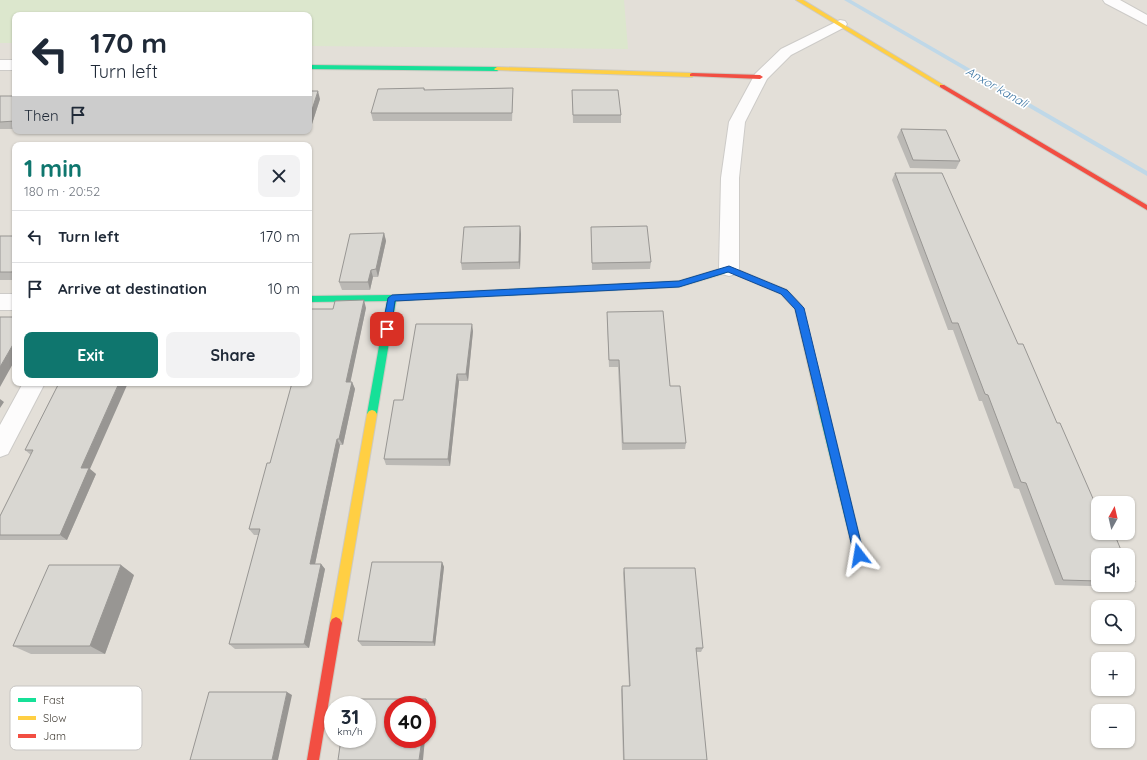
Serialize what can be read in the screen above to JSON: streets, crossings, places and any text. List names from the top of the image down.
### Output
{
  "water": ["Anxor kanali"],
  "legend": ["Fast", "Slow", "Jam"],
  "north": "top",
  "page": {
    "turn": ["170 m", "Turn left"],
    "then": "Then",
    "heading": ["1 min", "180 m · 20:52"],
    "list": [
      {
        "name": "Turn left",
        "value": "170 m"
      },
      {
        "name": "Arrive at destination",
        "value": "10 m"
      }
    ],
    "buttons": ["Exit", "Share"],
    "map_buttons": ["+", "−"],
    "speed": "31 km/h",
    "limit": "40"
  }
}
